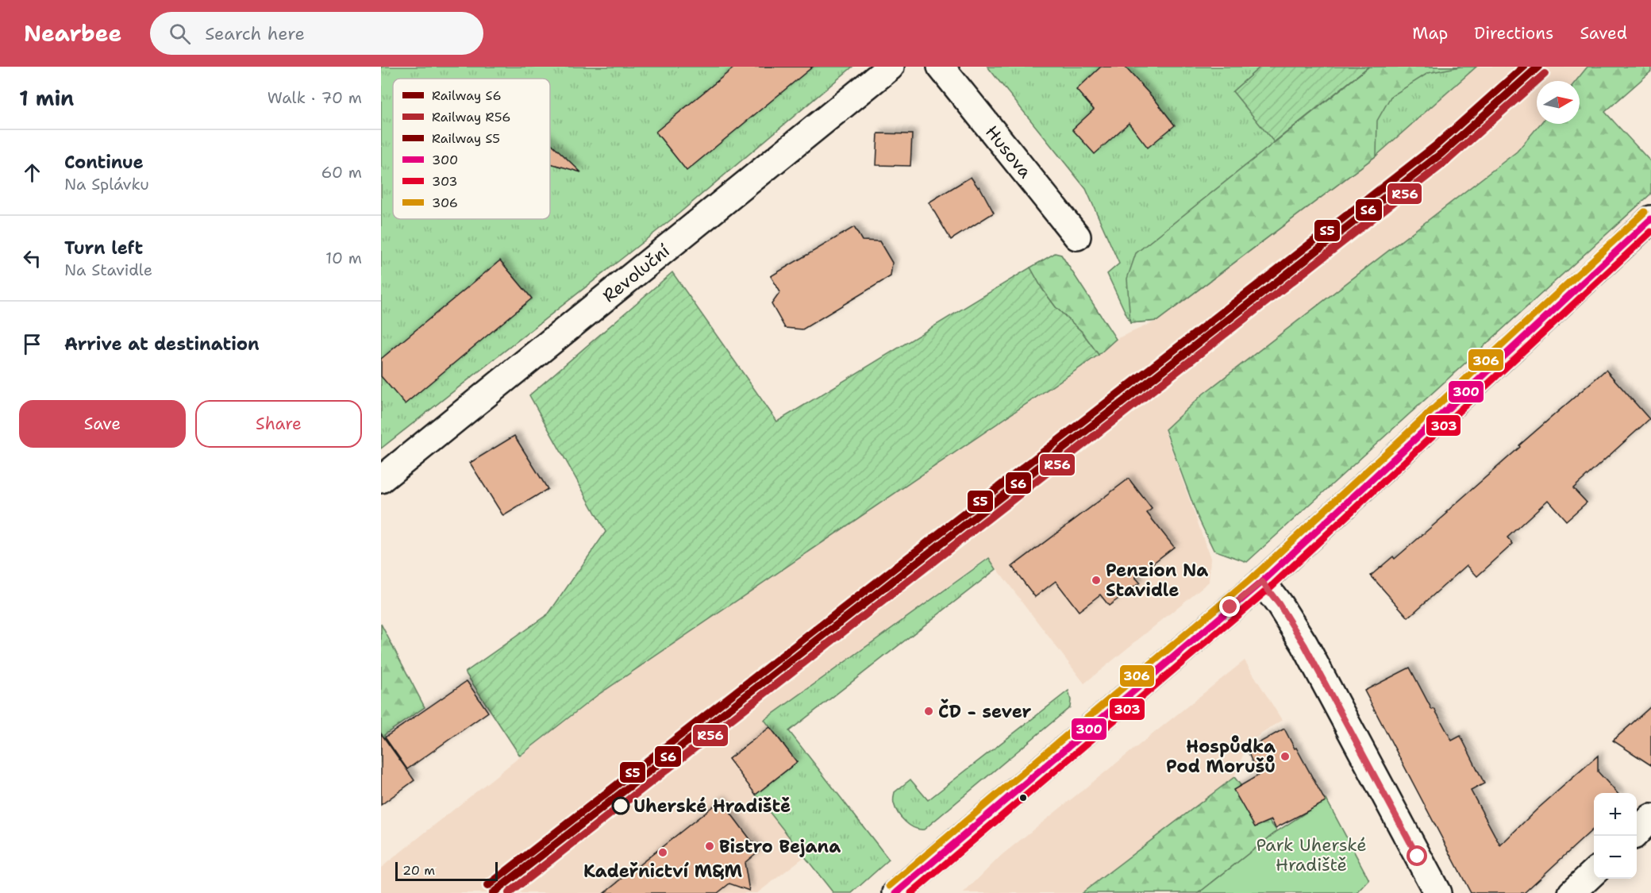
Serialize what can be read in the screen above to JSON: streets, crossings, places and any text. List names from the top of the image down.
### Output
{
  "streets": {
    "street": ["Husova", "Revoluční"]
  },
  "parks": ["Park Uherské Hradiště"],
  "places": [
    "Penzion Na Stavidle",
    "ČD - sever",
    "Hospůdka Pod Morušů",
    "Uherské Hradiště",
    "Bistro Bejana",
    "Kadeřnictví M&M"
  ],
  "lines": [
    "rail line S6",
    "rail line S5",
    "rail line R56",
    "transit line 306",
    "transit line 300",
    "transit line 303"
  ],
  "legend": [
    "Railway S6",
    "Railway R56",
    "Railway S5",
    "300",
    "303",
    "306"
  ],
  "scale_bar": "20 m",
  "north": "right",
  "page": {
    "header": "Nearbee",
    "search": "Search here",
    "nav": ["Map", "Directions", "Saved"],
    "heading": ["1 min", "Walk · 70 m"],
    "list": [
      ["Continue", "Na Splávku", "60 m"],
      ["Turn left", "Na Stavidle", "10 m"],
      "Arrive at destination"
    ],
    "buttons": ["Save", "Share"],
    "map_buttons": ["+", "−"],
    "scale": "20 m"
  }
}
